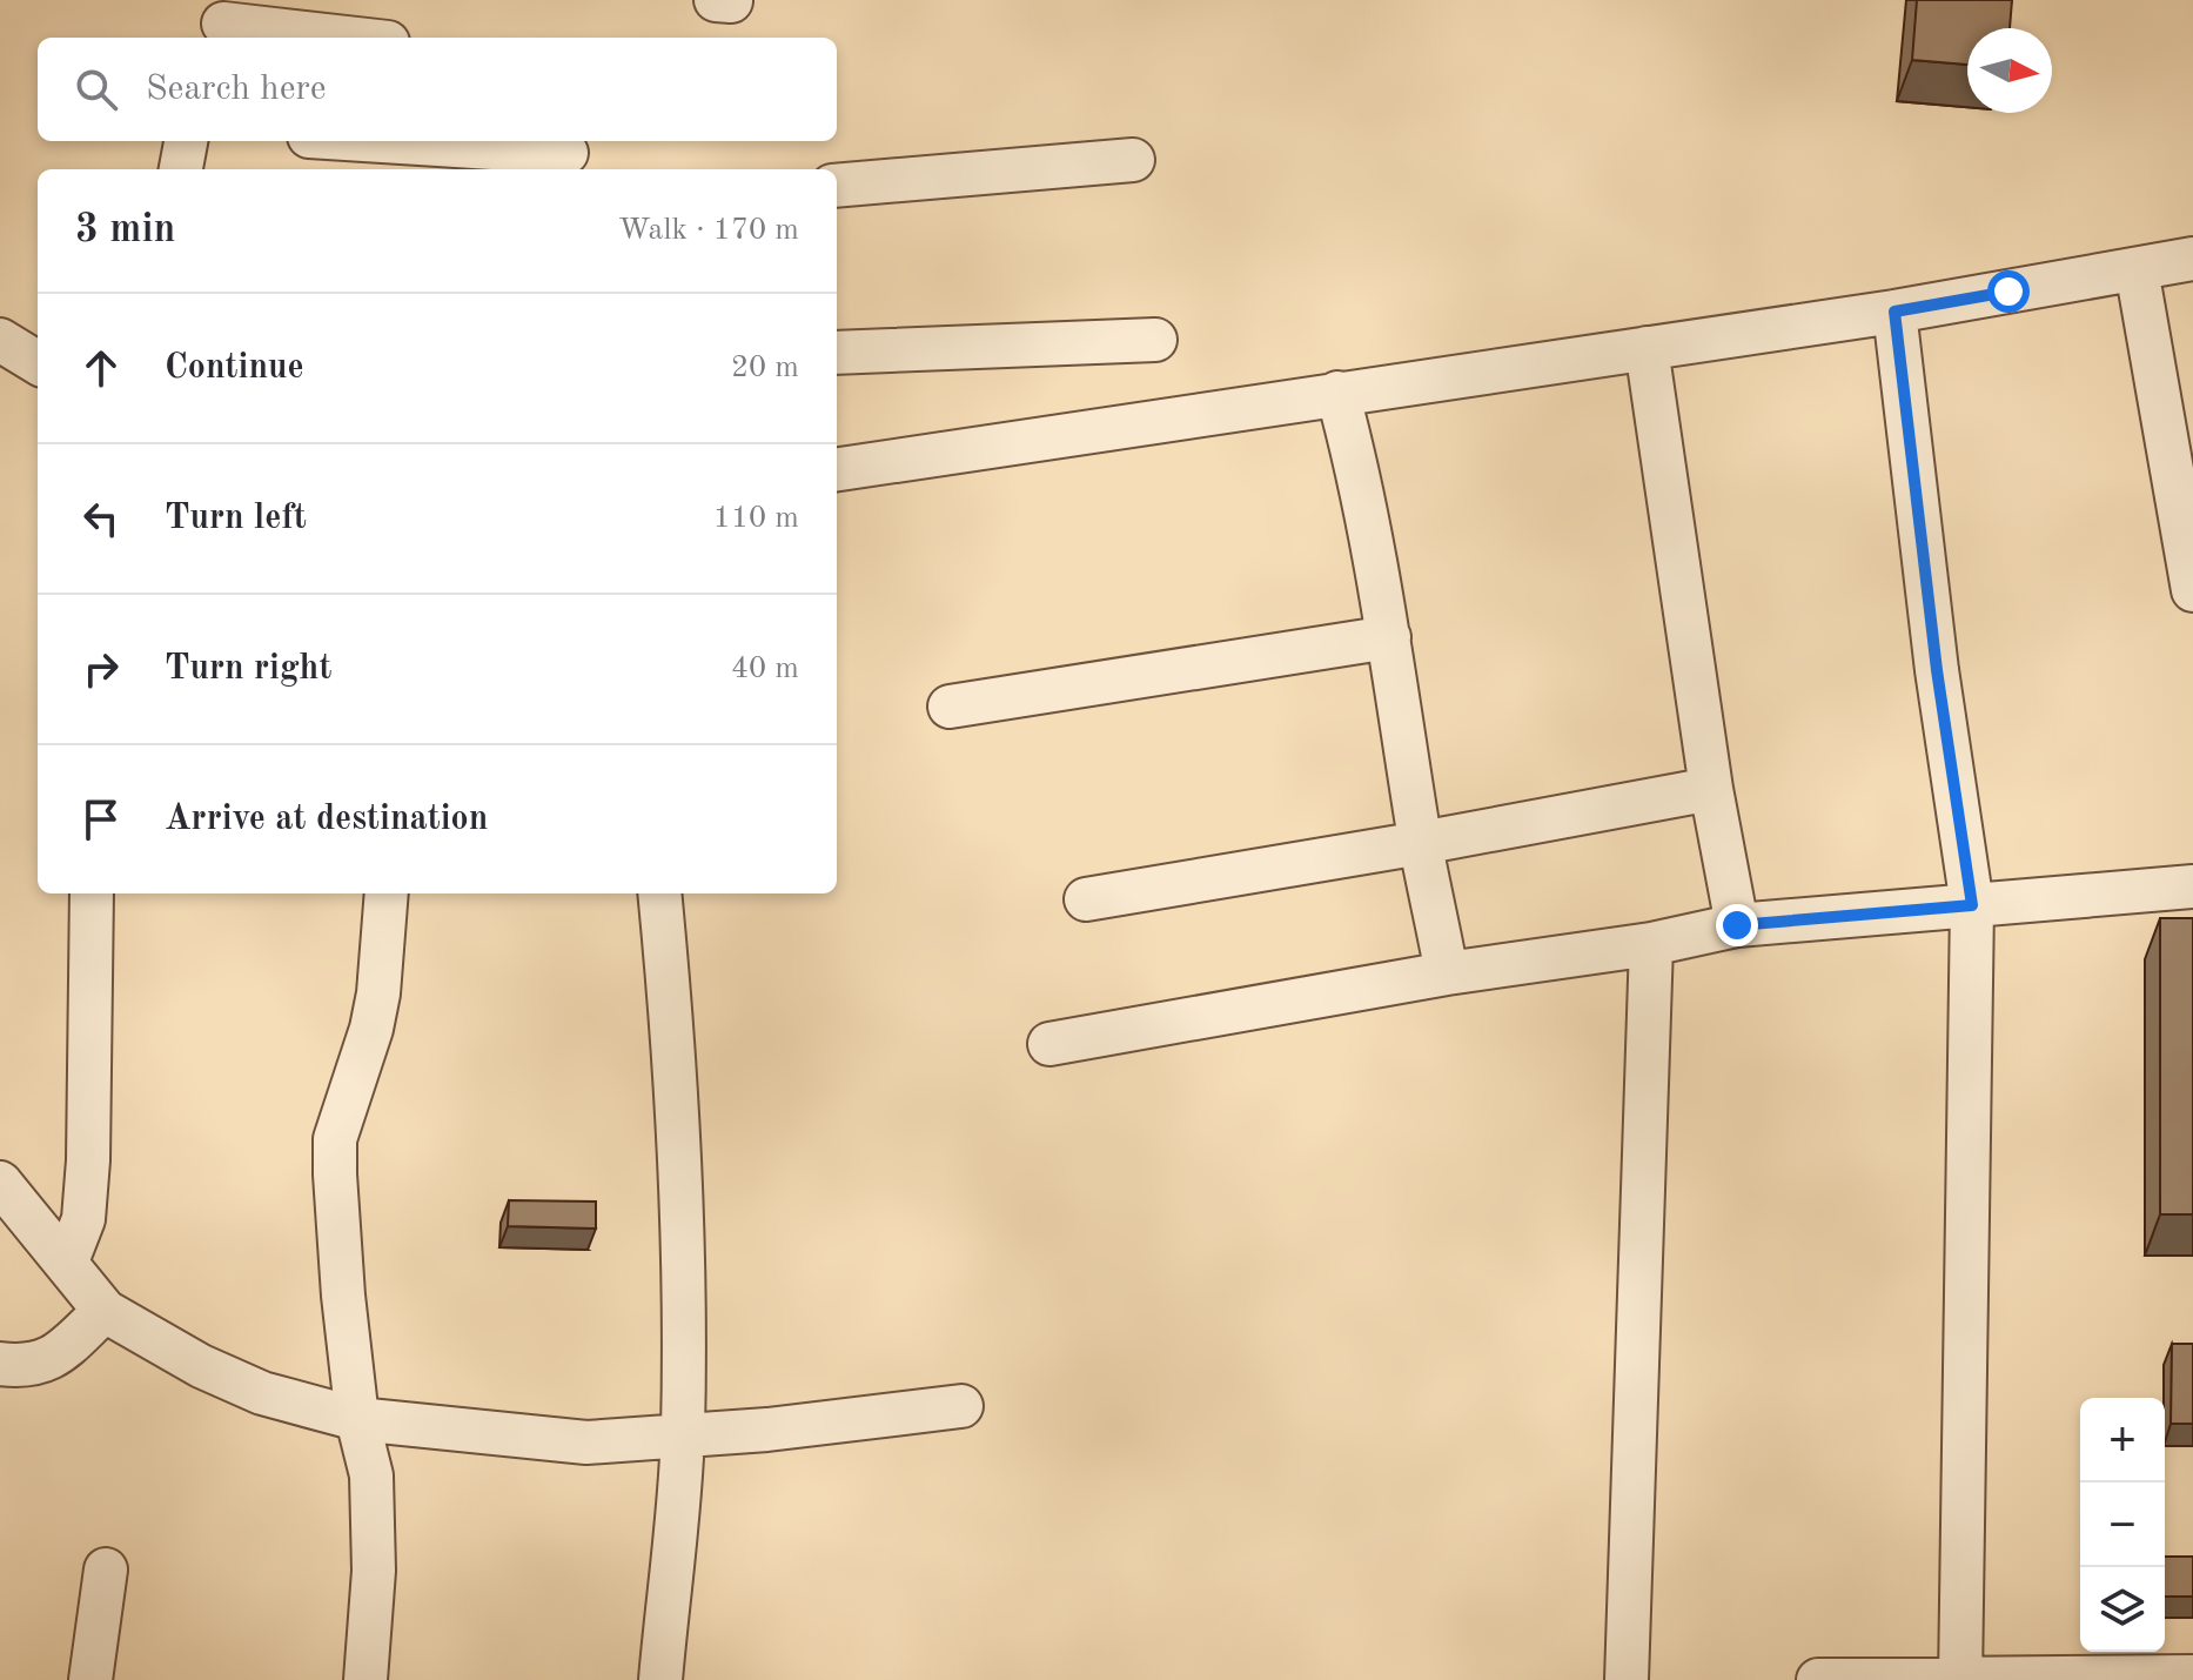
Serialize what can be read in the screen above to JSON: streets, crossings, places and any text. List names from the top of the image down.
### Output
{
  "north": "right",
  "page": {
    "search": "Search here",
    "heading": ["3 min", "Walk · 170 m"],
    "list": [
      ["Continue", "20 m"],
      ["Turn left", "110 m"],
      ["Turn right", "40 m"],
      "Arrive at destination"
    ],
    "map_buttons": ["+", "−"]
  }
}
